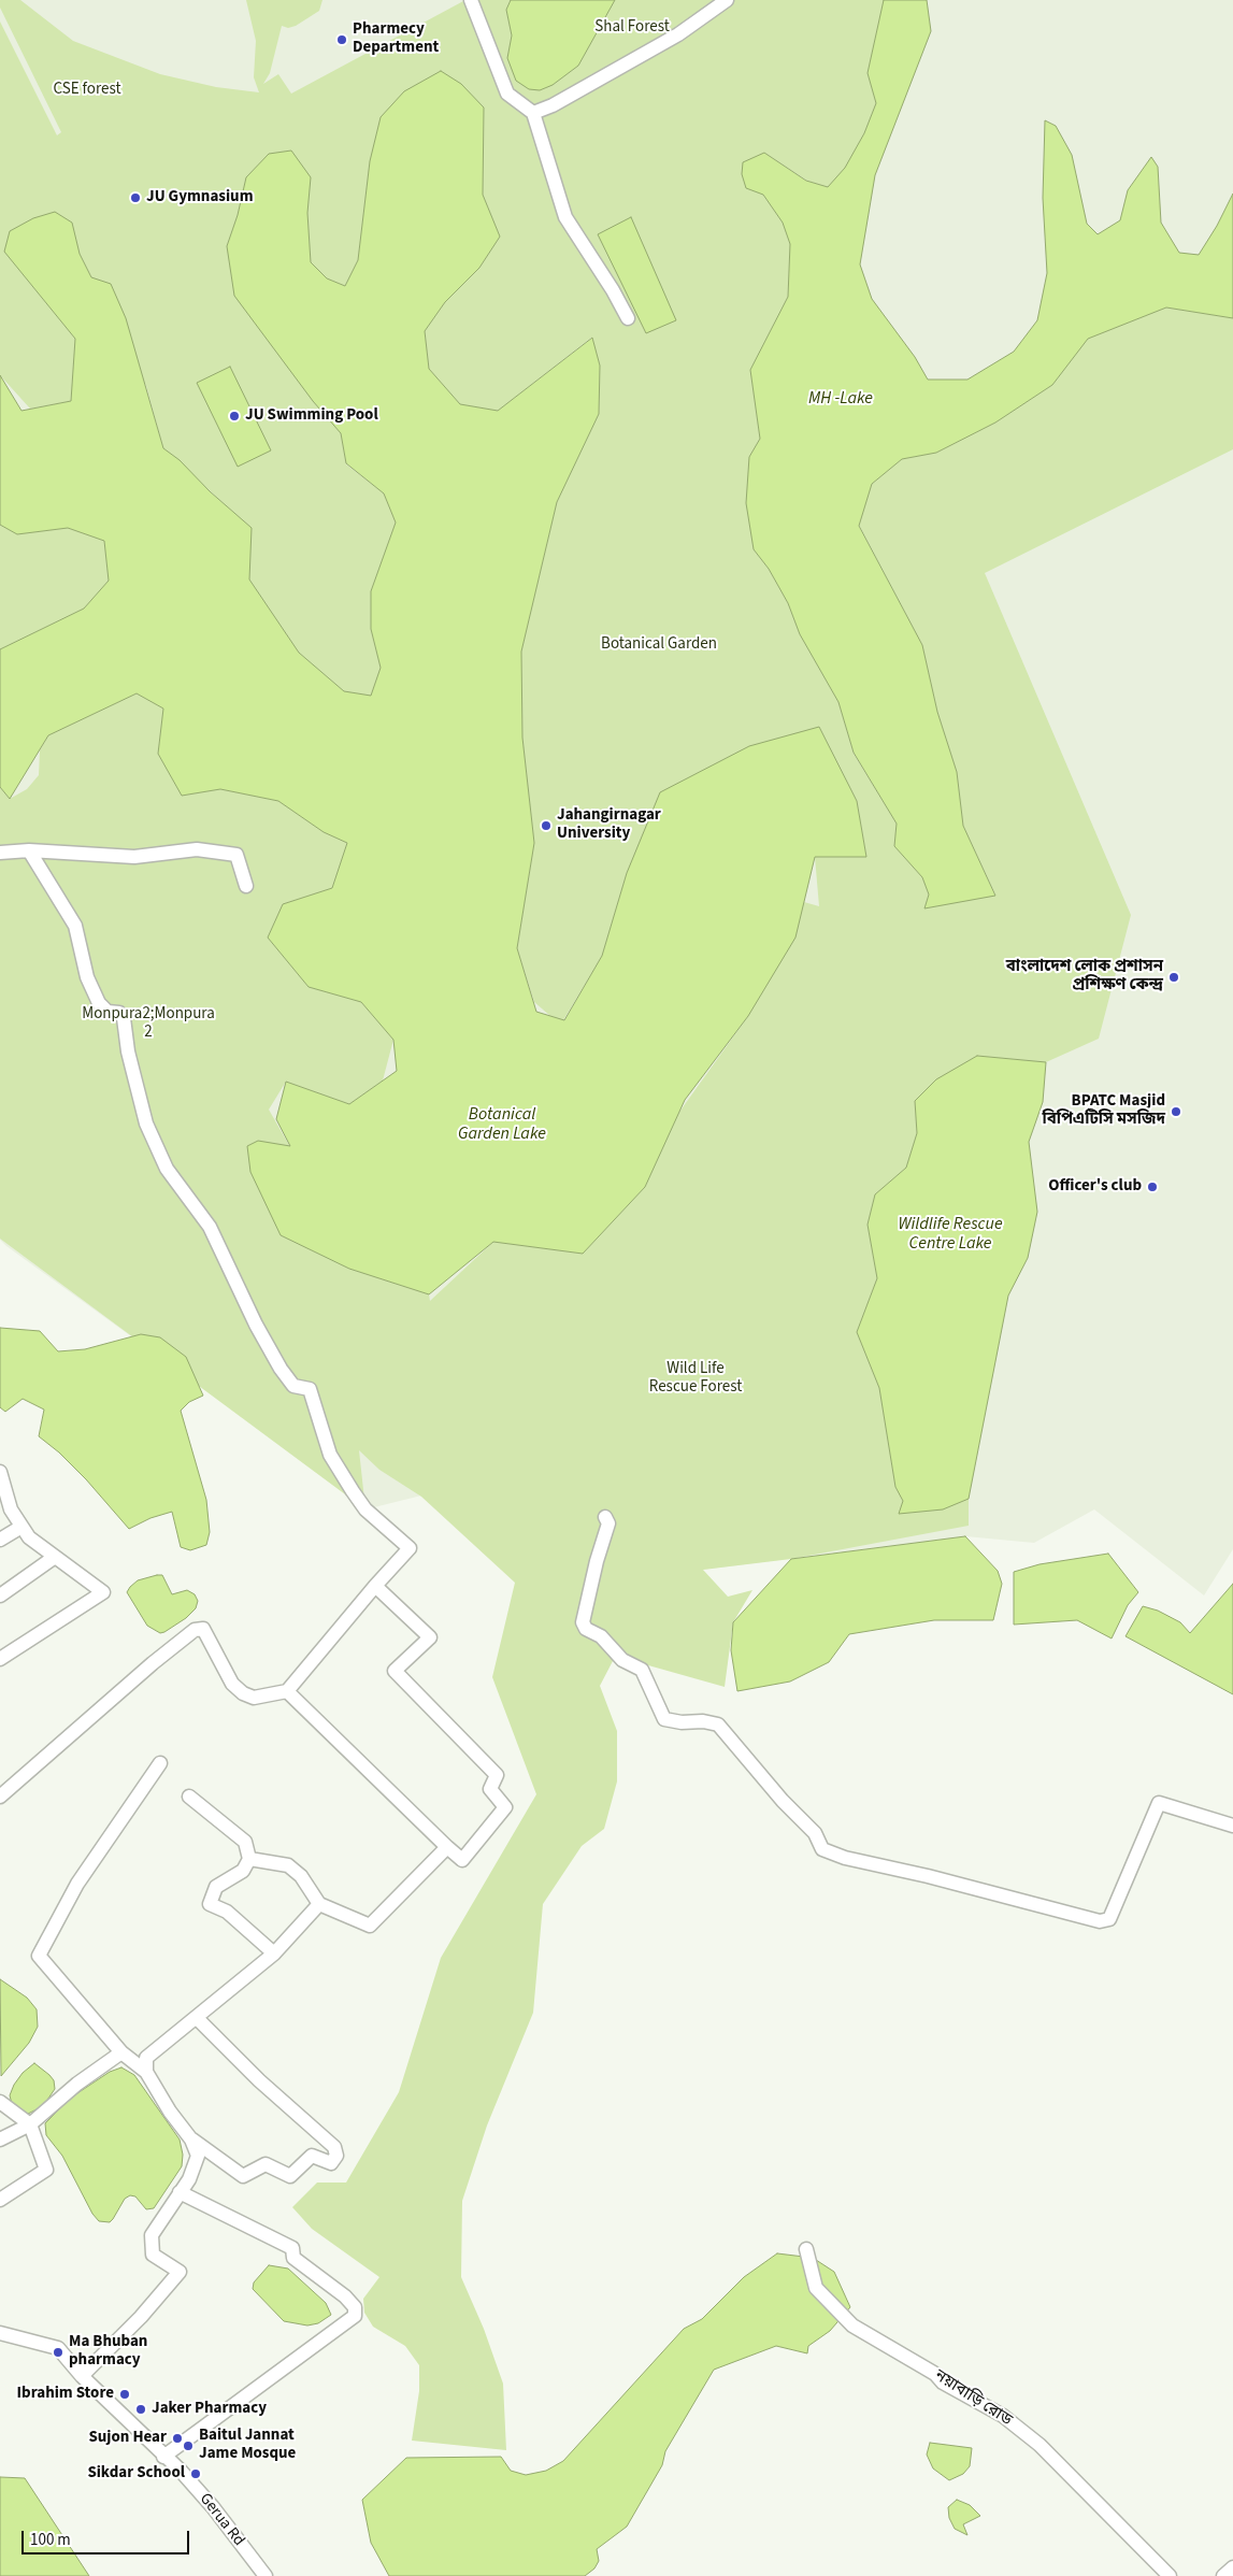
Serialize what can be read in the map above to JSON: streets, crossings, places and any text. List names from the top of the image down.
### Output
{
  "streets": {
    "street": ["নয়াবাড়ি রোড", "Gerua Rd"]
  },
  "water": ["MH -Lake", "Botanical Garden Lake", "Wildlife Rescue Centre Lake"],
  "parks": [
    "Shal Forest",
    "CSE forest",
    "Botanical Garden",
    "Monpura2;Monpura 2",
    "Wild Life Rescue Forest"
  ],
  "places": [
    "Pharmecy Department",
    "JU Gymnasium",
    "JU Swimming Pool",
    "Jahangirnagar University",
    "বাংলাদেশ লোক প্রশাসন প্রশিক্ষণ কেন্দ্র",
    "BPATC Masjid বিপিএটিসি মসজিদ",
    "Officer's club",
    "Ma Bhuban pharmacy",
    "Ibrahim Store",
    "Jaker Pharmacy",
    "Sujon Hear",
    "Baitul Jannat Jame Mosque",
    "Sikdar School"
  ],
  "scale_bar": "100 m"
}
